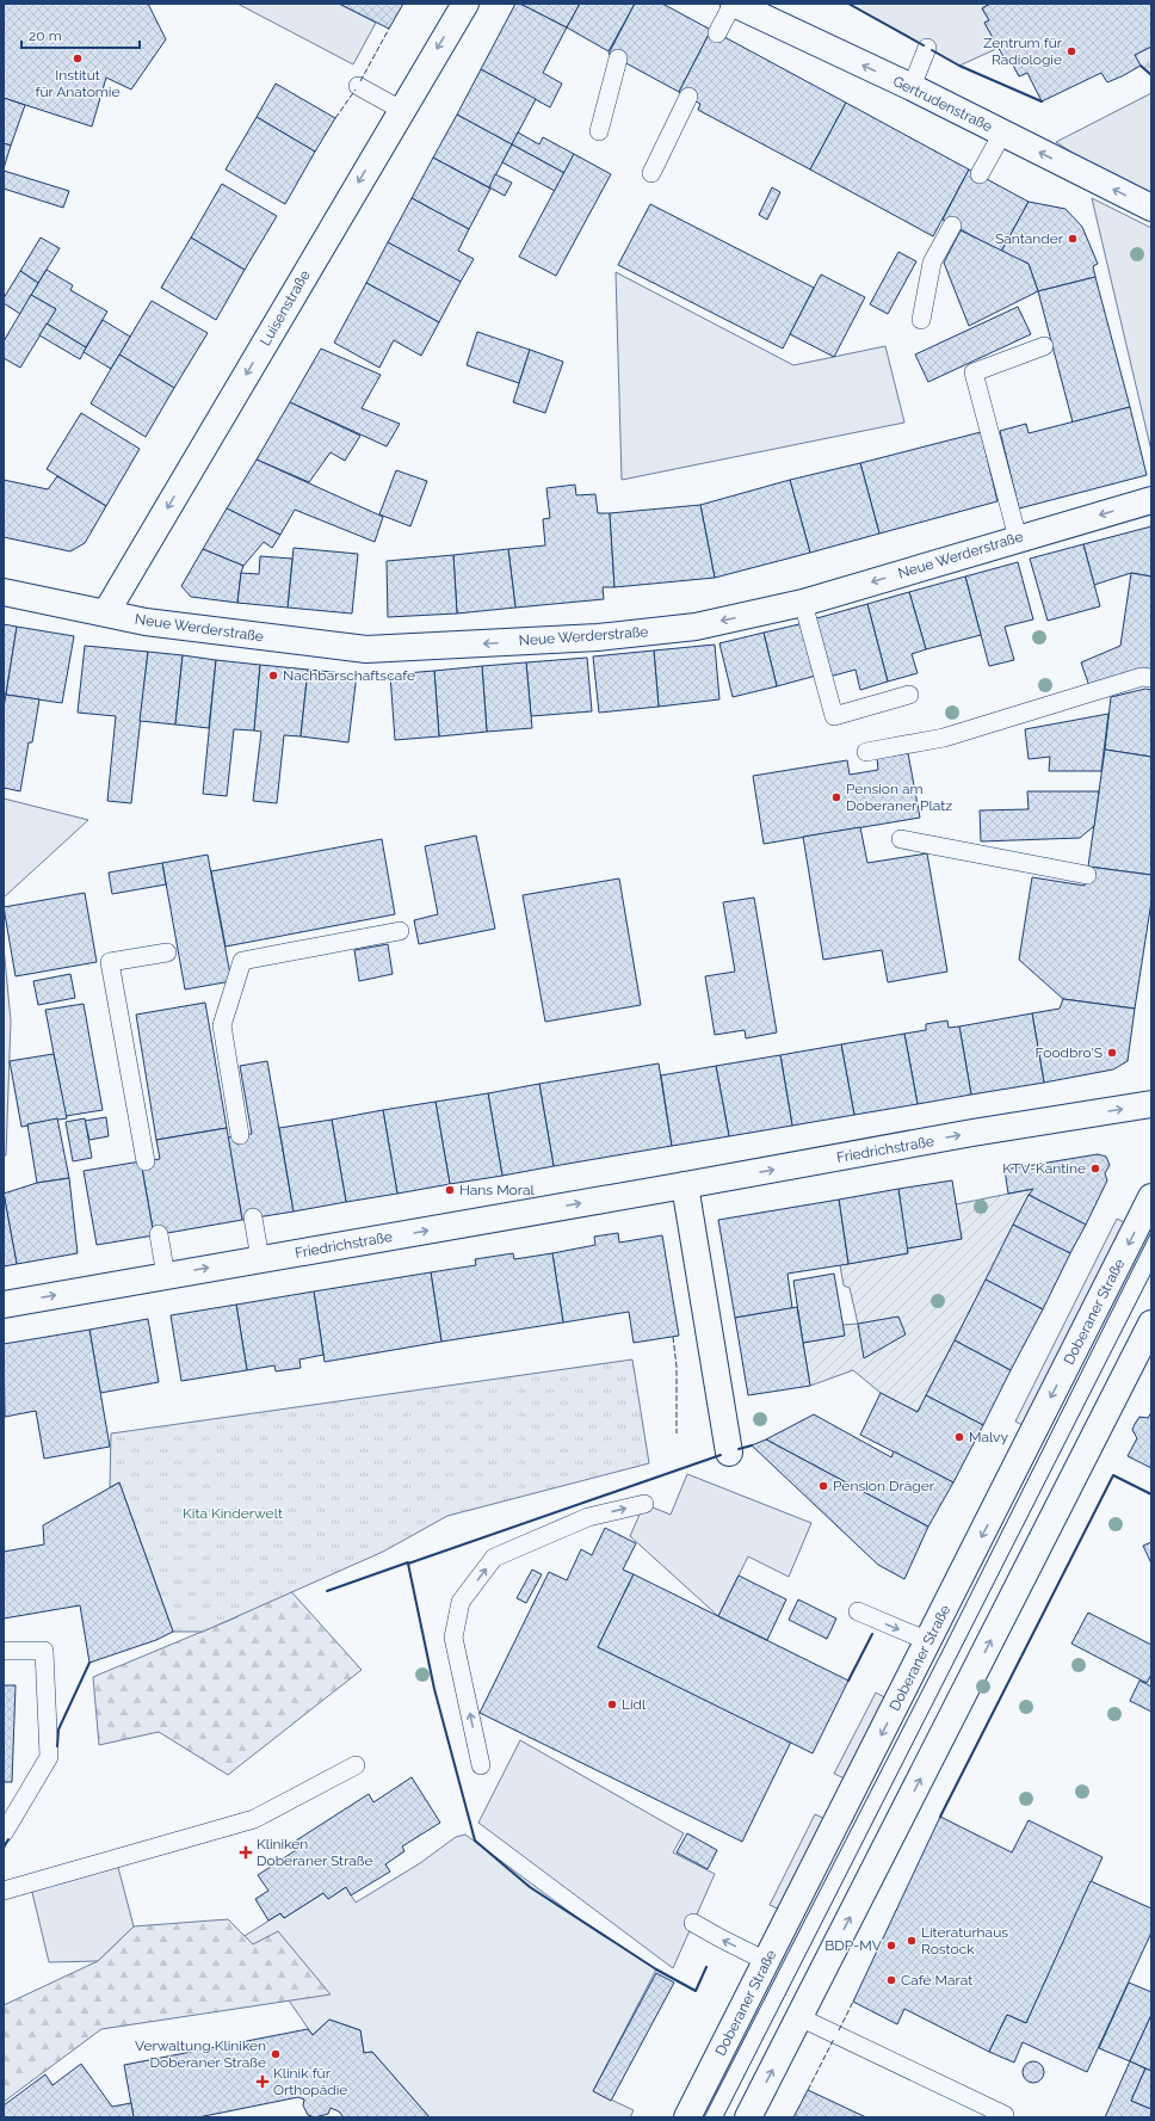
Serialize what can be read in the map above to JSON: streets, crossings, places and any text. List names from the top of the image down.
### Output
{
  "streets": {
    "street": [
      "Gertrudenstraße",
      "Luisenstraße",
      "Neue Werderstraße",
      "Friedrichstraße",
      "Doberaner Straße"
    ]
  },
  "crossings": [
    ["Luisenstraße", "Neue Werderstraße"]
  ],
  "one_way": [
    "Gertrudenstraße",
    "Luisenstraße",
    "Neue Werderstraße",
    "Friedrichstraße"
  ],
  "parks": ["Kita Kinderwelt"],
  "places": {
    "other": [
      "Zentrum für Radiologie",
      "Institut für Anatomie",
      "Santander",
      "Nachbarschaftscafe",
      "Pension am Doberaner Platz",
      "Foodbro'S",
      "KTV-Kantine",
      "Hans Moral",
      "Malvy",
      "Pension Dräger",
      "Lidl",
      "Literaturhaus Rostock",
      "BDP-MV",
      "Café Marat",
      "Verwaltung Kliniken Doberaner Straße"
    ],
    "health": ["Kliniken Doberaner Straße", "Klinik für Orthopädie"]
  },
  "scale_bar": "20 m"
}
